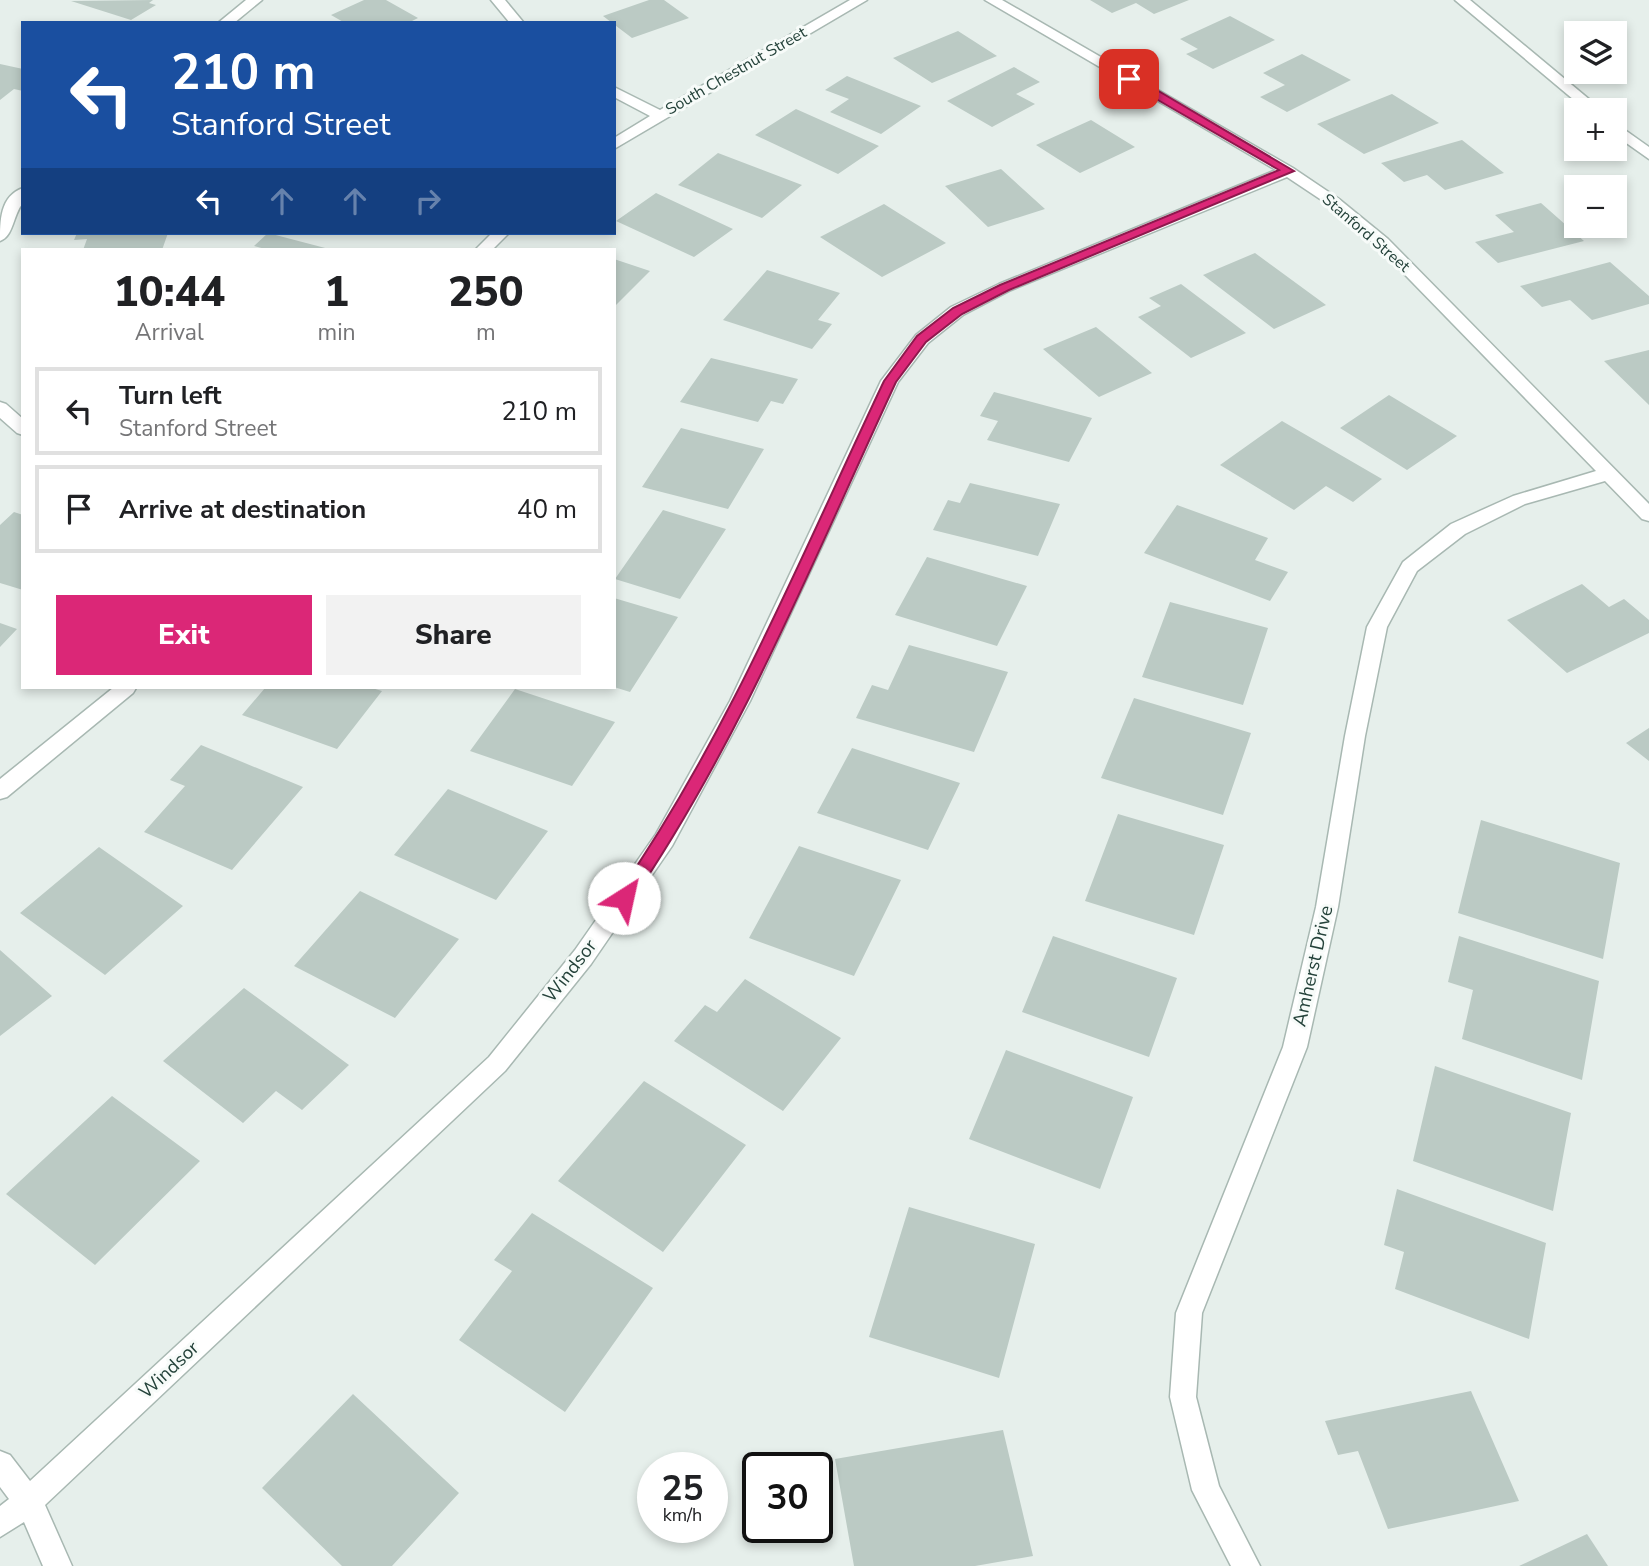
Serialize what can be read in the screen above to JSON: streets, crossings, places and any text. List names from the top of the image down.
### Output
{
  "streets": {
    "street": [
      "South Chestnut Street",
      "Stanford Street",
      "Amherst Drive",
      "Windsor"
    ]
  },
  "crossings": [
    ["Stanford Street", "Amherst Drive"],
    ["Stanford Street", "Windsor"]
  ],
  "page": {
    "map_buttons": ["+", "−"],
    "turn": ["210 m", "Stanford Street"],
    "eta": [
      "10:44",
      "Arrival",
      "1",
      "min",
      "250",
      "m"
    ],
    "list": [
      {
        "name": "Turn left",
        "note": "Stanford Street",
        "value": "210 m"
      },
      {
        "name": "Arrive at destination",
        "value": "40 m"
      }
    ],
    "buttons": ["Exit", "Share"],
    "speed": "25 km/h",
    "limit": "30"
  }
}
